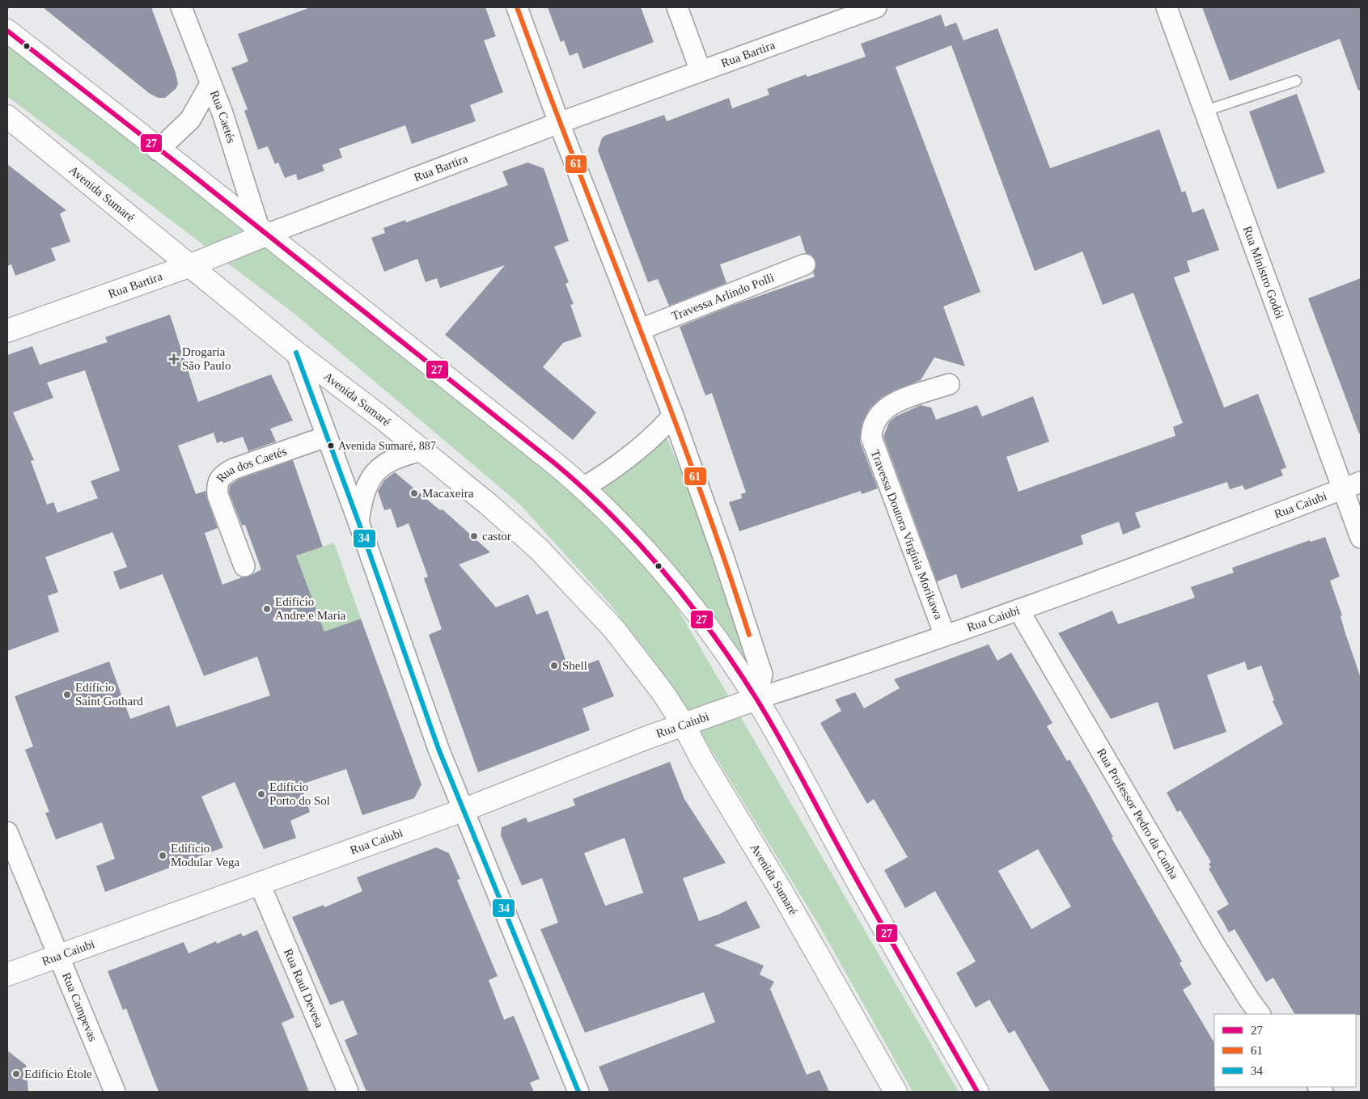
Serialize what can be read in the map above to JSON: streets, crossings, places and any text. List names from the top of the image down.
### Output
{
  "streets": {
    "main road": ["Rua Bartira", "Avenida Sumaré", "Rua Caiubi"],
    "street": [
      "Rua Caetés",
      "Rua Ministro Godói",
      "Travessa Arlindo Polli",
      "Rua dos Caetés",
      "Travessa Doutora Virgínia Morikawa",
      "Rua Professor Pedro da Cunha",
      "Rua Raul Devesa",
      "Rua Campevas"
    ]
  },
  "crossings": [
    ["Rua Bartira", "Rua Caetés"],
    ["Rua Bartira", "Avenida Sumaré"],
    ["Avenida Sumaré", "Rua Caiubi"],
    ["Rua Ministro Godói", "Rua Caiubi"],
    ["Rua Caiubi", "Travessa Doutora Virgínia Morikawa"],
    ["Rua Caiubi", "Rua Professor Pedro da Cunha"],
    ["Rua Caiubi", "Rua Raul Devesa"],
    ["Rua Caiubi", "Rua Campevas"]
  ],
  "places": {
    "health": ["Drogaria São Paulo"],
    "other": [
      "Avenida Sumaré, 887",
      "Macaxeira",
      "castor",
      "Edifício Andre e Maria",
      "Shell",
      "Edifício Saint Gothard",
      "Edifício Porto do Sol",
      "Edifício Modular Vega",
      "Edifício Étole"
    ]
  },
  "lines": ["transit line 61", "transit line 27", "transit line 34"],
  "legend": ["27", "61", "34"]
}
